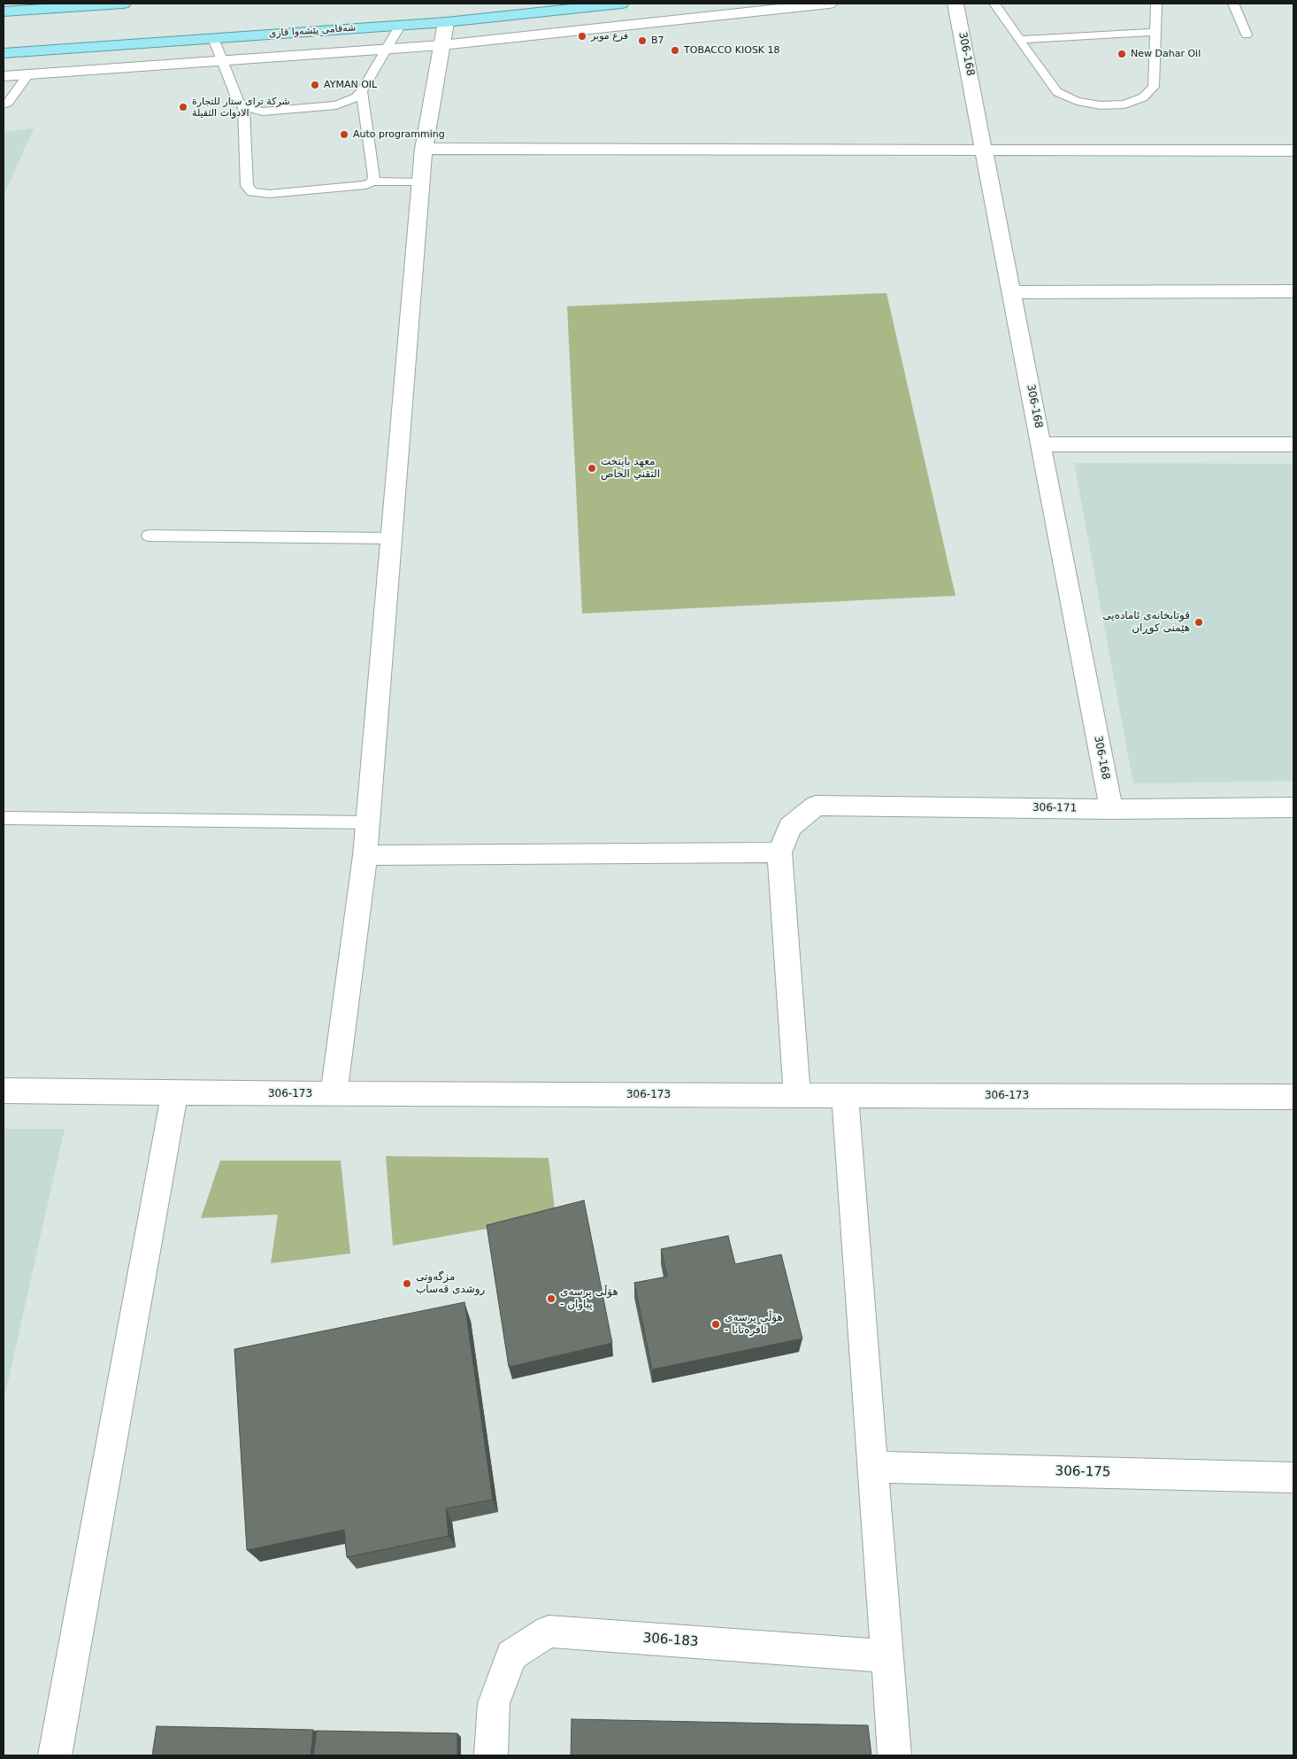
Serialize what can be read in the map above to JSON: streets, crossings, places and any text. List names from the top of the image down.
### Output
{
  "streets": {
    "highway": ["شەقامی پێشەوا قازی"],
    "street": [
      "306-168",
      "306-171",
      "306-173",
      "306-175",
      "306-183"
    ]
  },
  "crossings": [
    ["306-168", "306-171"]
  ],
  "places": [
    "فرع موبر",
    "B7",
    "TOBACCO KIOSK 18",
    "New Dahar Oil",
    "AYMAN OIL",
    "شركة ترای ستار للتجارة الادوات الثقيلة",
    "Auto programming",
    "معهد بايتخت التقني الخاص",
    "قوتابخانەی ئامادەیی هێمنی کوڕان",
    "مزگەوتی روشدی قەساب",
    "هۆڵی پرسەی - پیاوان",
    "هۆڵی پرسەی - ئافرەتانا"
  ]
}
